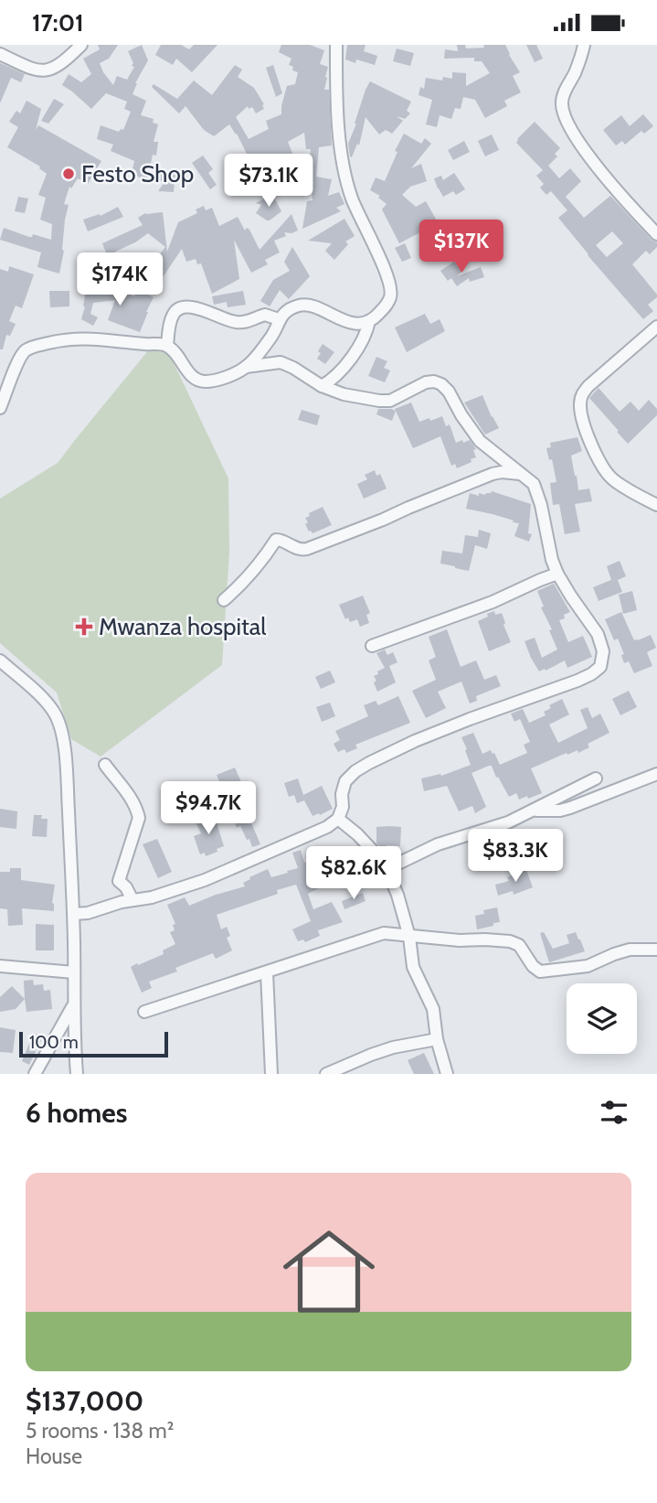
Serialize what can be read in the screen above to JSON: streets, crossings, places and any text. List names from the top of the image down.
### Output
{
  "places": {
    "other": ["Festo Shop"],
    "health": ["Mwanza hospital"]
  },
  "scale_bar": "100 m",
  "page": {
    "status": "17:01",
    "price": [
      "$73.1K",
      "$137K",
      "$174K",
      "$94.7K",
      "$83.3K",
      "$82.6K"
    ],
    "scale": "100 m",
    "heading": "6 homes",
    "list": [
      {
        "name": "$137,000",
        "note": "5 rooms · 138 m² · House"
      }
    ]
  }
}
